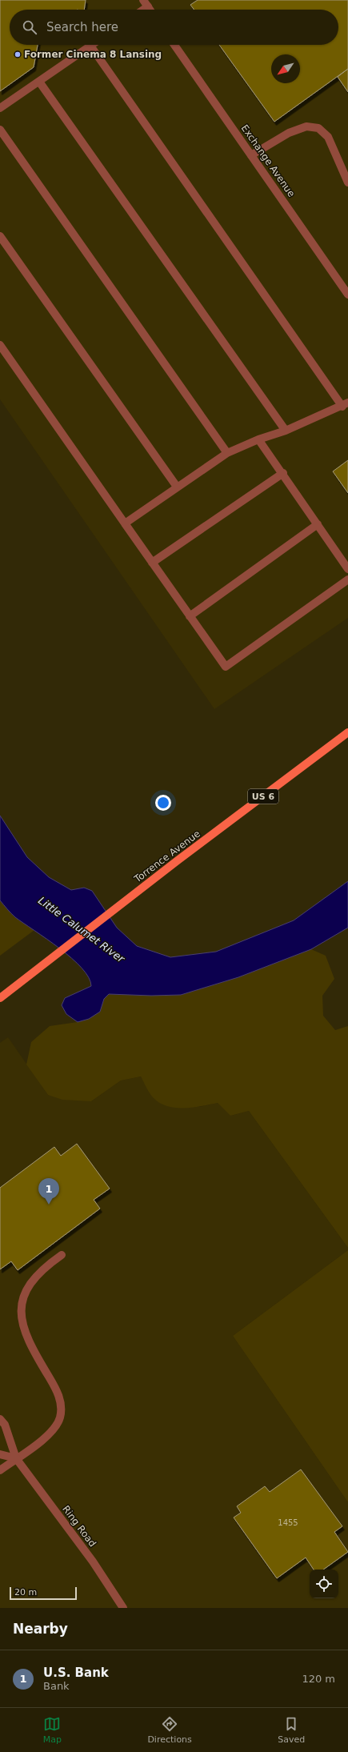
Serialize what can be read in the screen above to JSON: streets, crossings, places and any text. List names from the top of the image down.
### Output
{
  "streets": {
    "main road": ["US 6", "Torrence Avenue"],
    "street": ["Exchange Avenue", "Ring Road"]
  },
  "water": ["Little Calumet River"],
  "places": ["Former Cinema 8 Lansing"],
  "house_numbers": ["1455"],
  "scale_bar": "20 m",
  "north": "bottom left",
  "page": {
    "search": "Search here",
    "pins": "1",
    "scale": "20 m",
    "heading": "Nearby",
    "list": [
      {
        "mark": "1",
        "name": "U.S. Bank",
        "note": "Bank",
        "value": "120 m"
      }
    ],
    "nav": ["Map", "Directions", "Saved"]
  }
}
